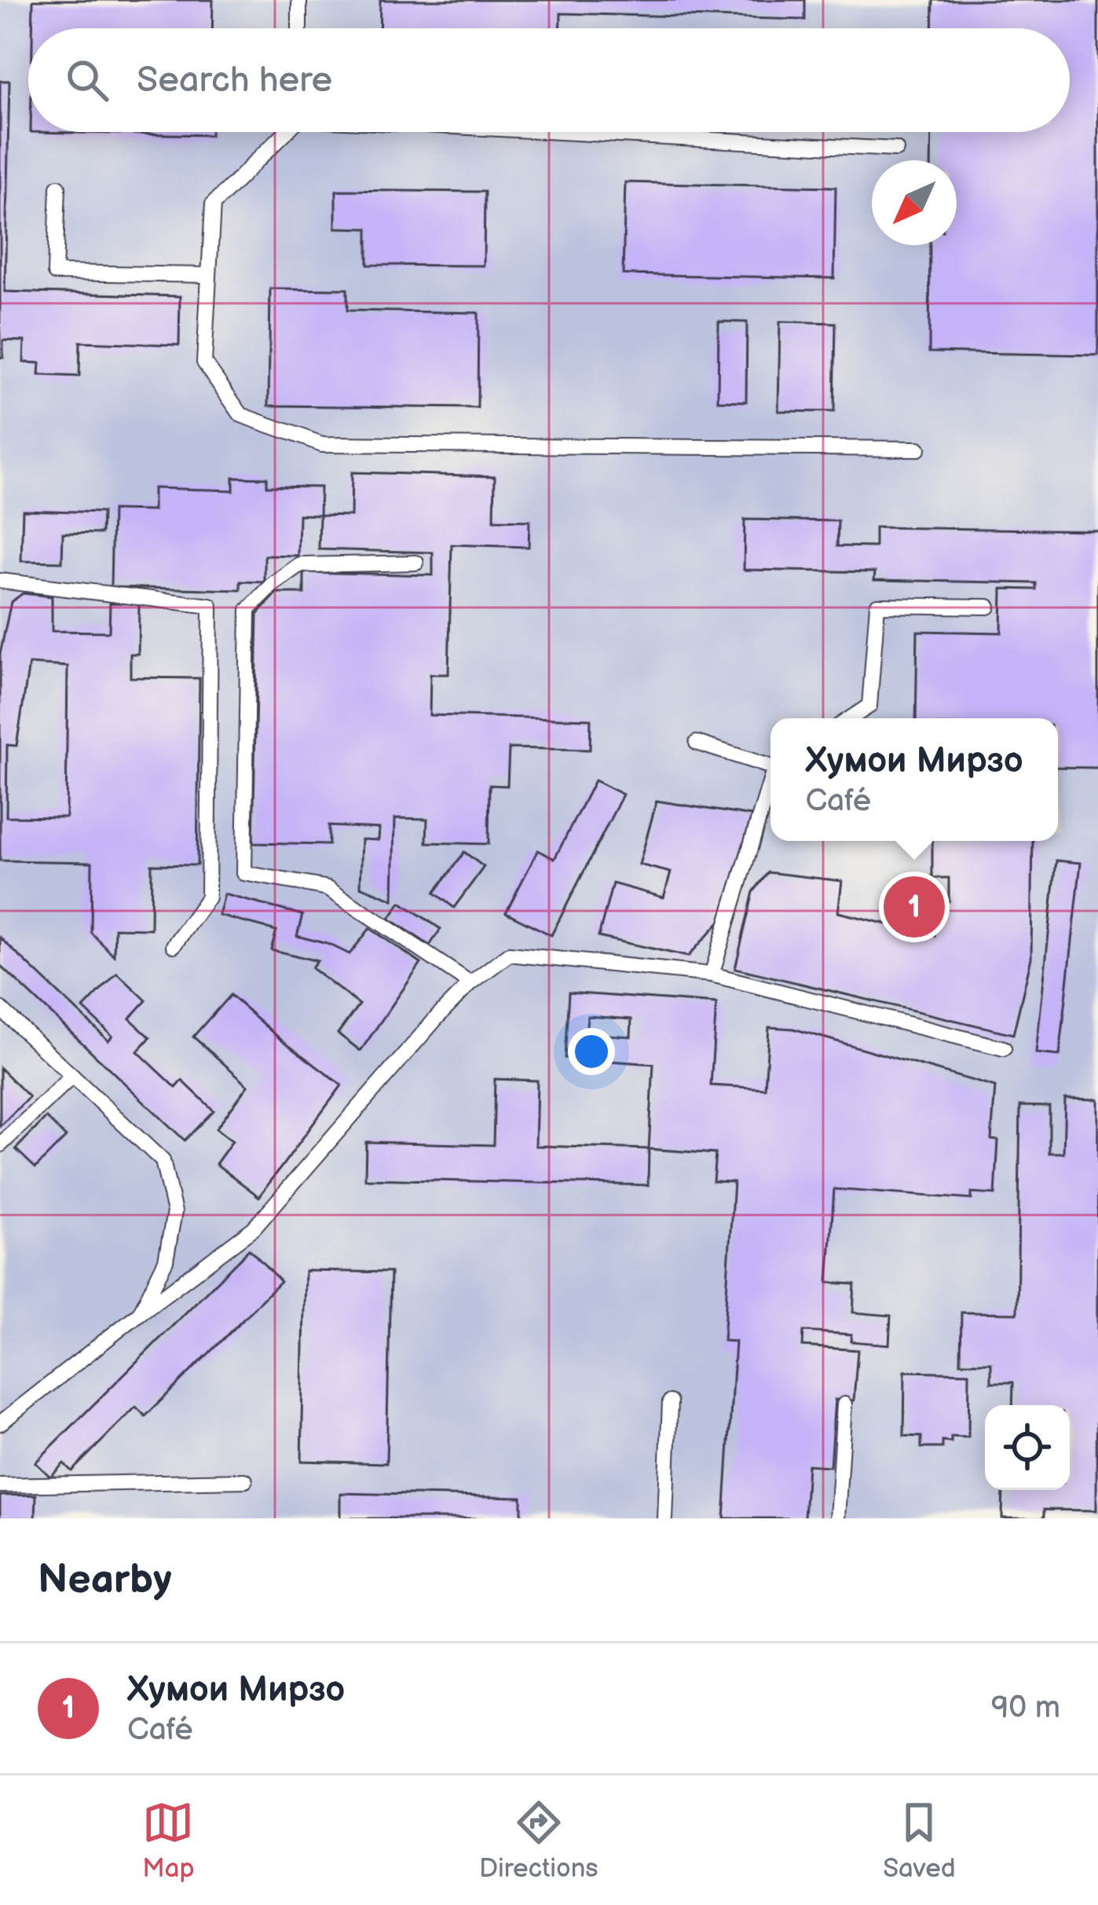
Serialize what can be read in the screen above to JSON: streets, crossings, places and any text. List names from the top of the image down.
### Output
{
  "north": "bottom left",
  "page": {
    "search": "Search here",
    "popup": ["Хумои Мирзо", "Café"],
    "pins": "1",
    "heading": "Nearby",
    "list": [
      {
        "mark": "1",
        "name": "Хумои Мирзо",
        "note": "Café",
        "value": "90 m"
      }
    ],
    "nav": ["Map", "Directions", "Saved"]
  }
}
